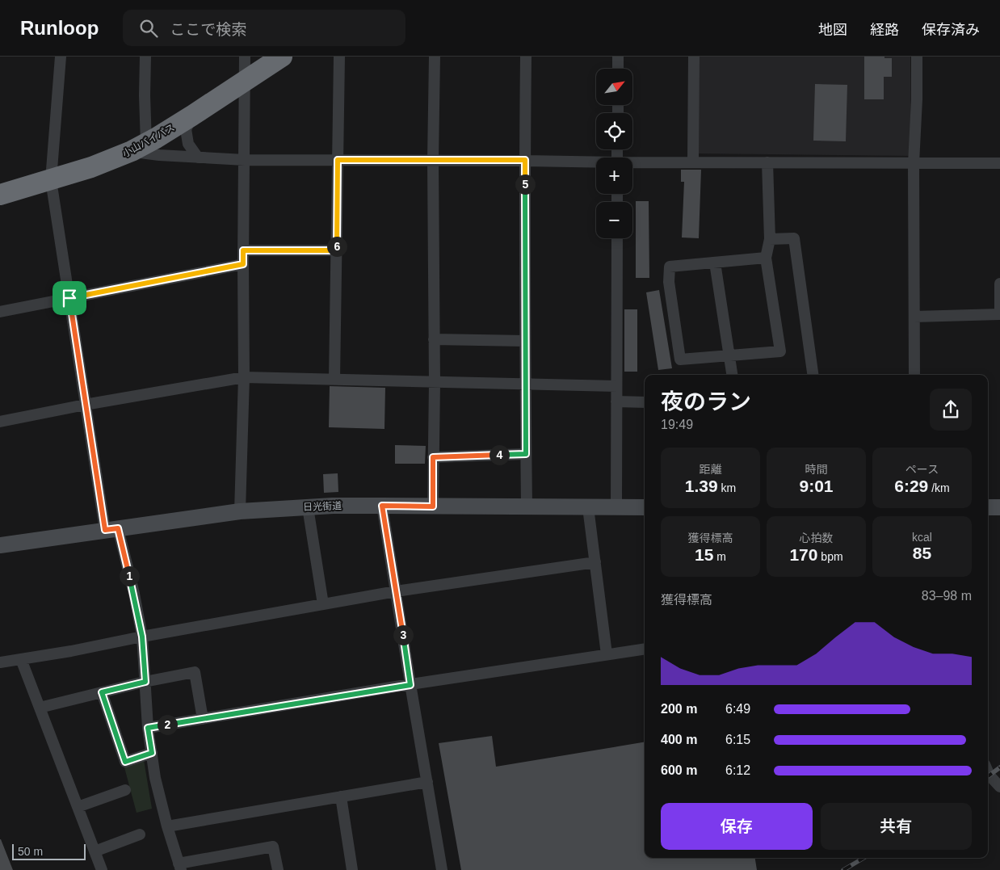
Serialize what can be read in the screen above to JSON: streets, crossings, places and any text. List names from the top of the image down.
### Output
{
  "streets": {
    "highway": ["小山バイパス"],
    "main road": ["日光街道"]
  },
  "scale_bar": "50 m",
  "north": "top right",
  "page": {
    "header": "Runloop",
    "search": "ここで検索",
    "nav": ["地図", "経路", "保存済み"],
    "map_buttons": ["+", "−"],
    "pins": [
      "5",
      "6",
      "4",
      "1",
      "3",
      "2"
    ],
    "heading": ["夜のラン", "19:49"],
    "stats": [
      ["距離", "1.39 km"],
      ["時間", "9:01"],
      ["ペース", "6:29 /km"],
      ["獲得標高", "15 m"],
      ["心拍数", "170 bpm"],
      ["kcal", "85"]
    ],
    "chart": ["獲得標高", "83–98 m"],
    "list": [
      {
        "name": "200 m",
        "note": "6:49"
      },
      {
        "name": "400 m",
        "note": "6:15"
      },
      {
        "name": "600 m",
        "note": "6:12"
      }
    ],
    "buttons": ["保存", "共有"],
    "scale": "50 m"
  }
}
